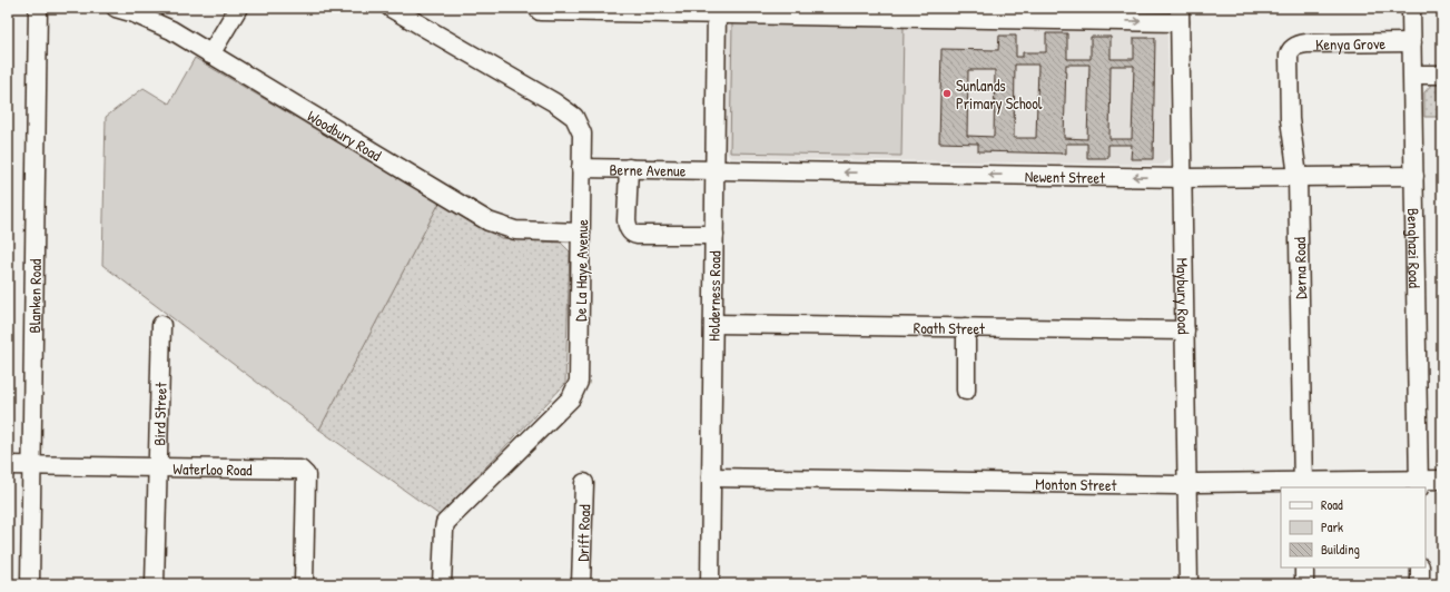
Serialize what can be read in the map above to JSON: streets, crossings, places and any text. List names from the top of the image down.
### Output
{
  "streets": {
    "street": [
      "Kenya Grove",
      "Woodbury Road",
      "Berne Avenue",
      "Newent Street",
      "Benghazi Road",
      "Derna Road",
      "De La Haye Avenue",
      "Blanken Road",
      "Holderness Road",
      "Maybury Road",
      "Roath Street",
      "Bird Street",
      "Waterloo Road",
      "Monton Street",
      "Drift Road"
    ]
  },
  "crossings": [
    ["Kenya Grove", "Benghazi Road"],
    ["Kenya Grove", "Derna Road"],
    ["Woodbury Road", "De La Haye Avenue"],
    ["Berne Avenue", "Newent Street"],
    ["Berne Avenue", "De La Haye Avenue"],
    ["Berne Avenue", "Holderness Road"],
    ["Newent Street", "Benghazi Road"],
    ["Newent Street", "Derna Road"],
    ["Newent Street", "Holderness Road"],
    ["Newent Street", "Maybury Road"],
    ["Benghazi Road", "Monton Street"],
    ["Derna Road", "Monton Street"],
    ["Blanken Road", "Waterloo Road"],
    ["Holderness Road", "Roath Street"],
    ["Holderness Road", "Monton Street"],
    ["Maybury Road", "Roath Street"],
    ["Maybury Road", "Monton Street"],
    ["Bird Street", "Waterloo Road"]
  ],
  "places": ["Sunlands Primary School"],
  "legend": ["Road", "Park", "Building"]
}
